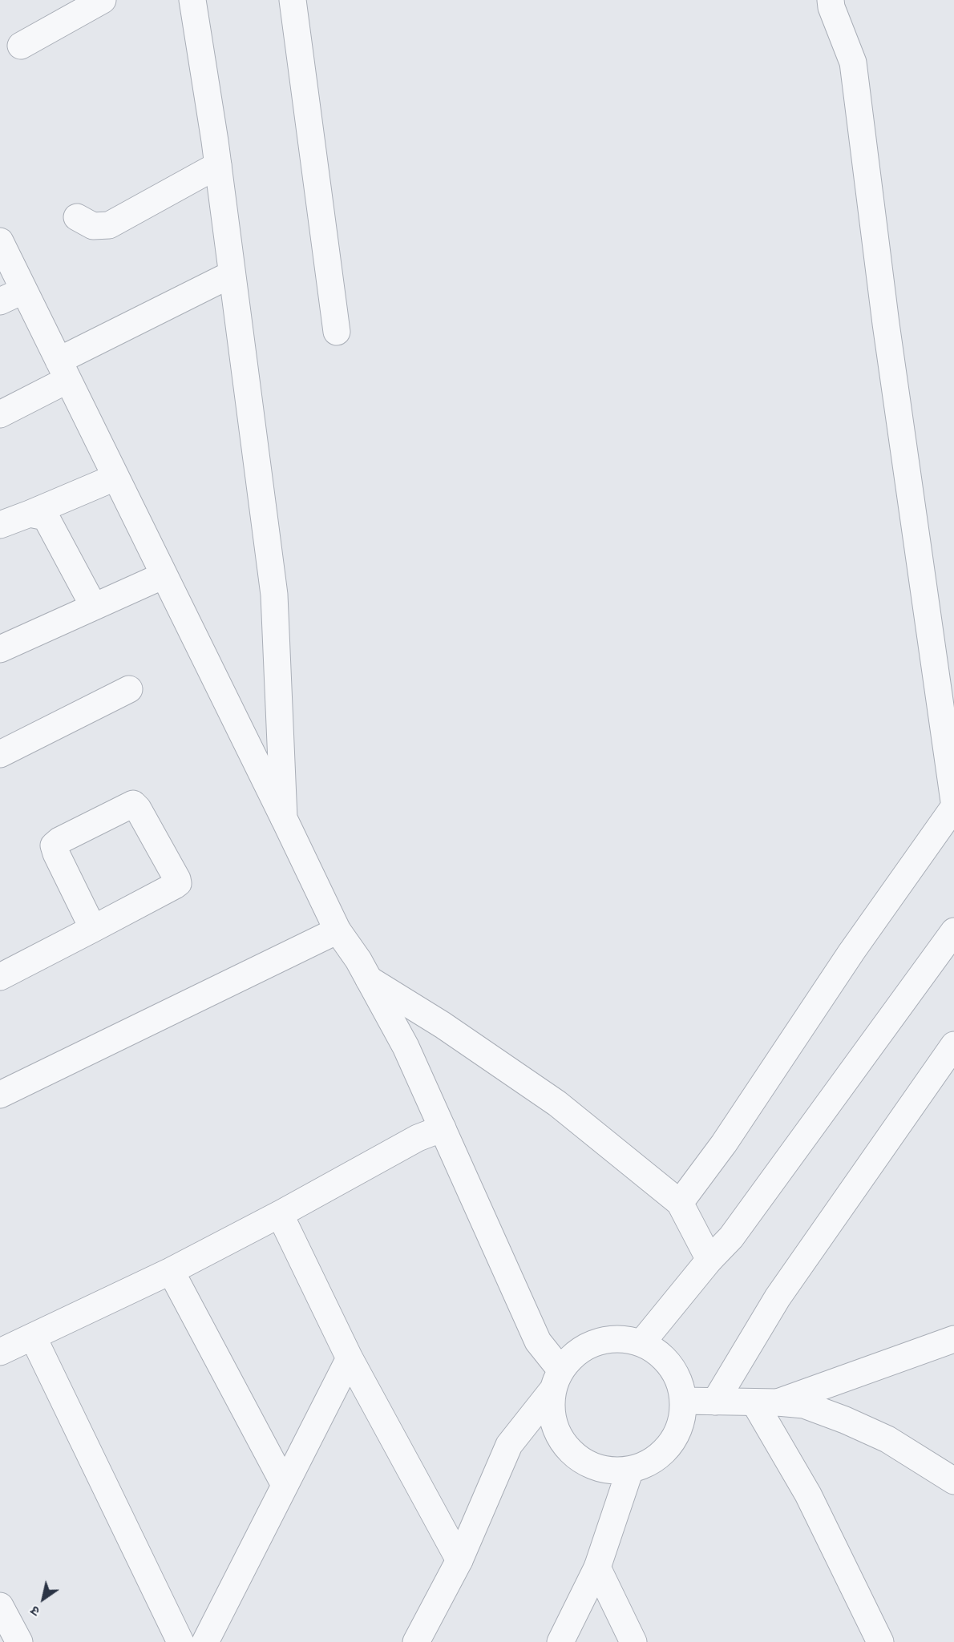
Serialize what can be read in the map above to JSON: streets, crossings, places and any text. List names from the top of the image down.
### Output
{
  "north": "bottom left"
}
